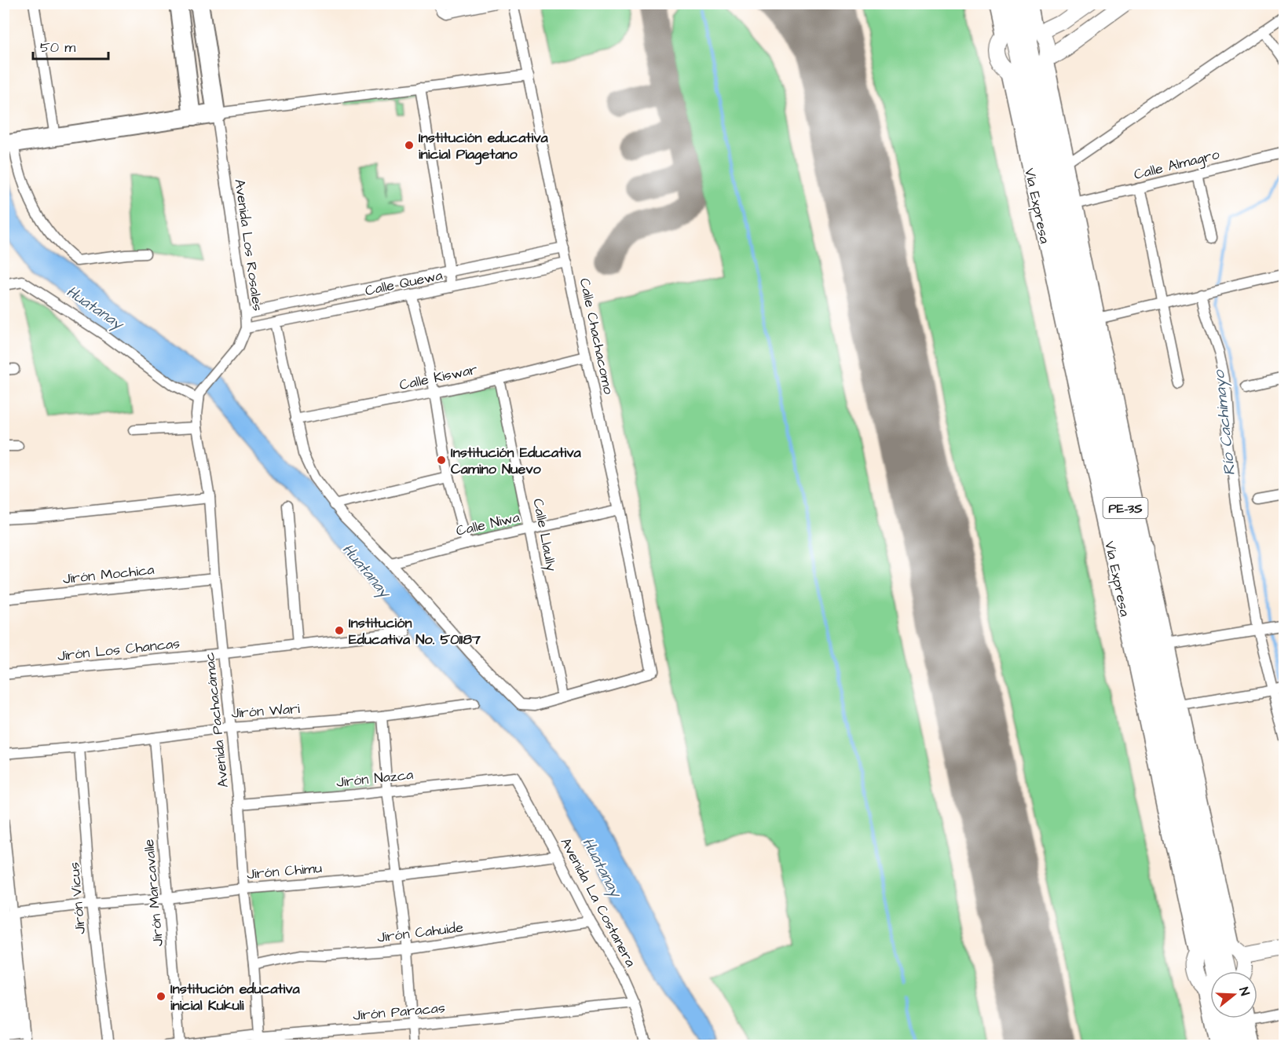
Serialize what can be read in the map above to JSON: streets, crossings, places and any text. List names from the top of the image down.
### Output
{
  "streets": {
    "main road": ["Vía Expresa", "PE-3S"],
    "street": [
      "Calle Almagro",
      "Avenida Los Rosales",
      "Calle Quewa",
      "Calle Chachacomo",
      "Calle Kiswar",
      "Calle Niwa",
      "Calle Llaully",
      "Jirón Mochica",
      "Jirón Los Chancas",
      "Jirón Wari",
      "Avenida Pachacámac",
      "Jirón Nazca",
      "Jirón Chimu",
      "Jirón Marcavalle",
      "Jirón Vicus",
      "Avenida La Costanera",
      "Jirón Cahuide",
      "Jirón Paracas"
    ]
  },
  "crossings": [
    ["Calle Almagro", "Vía Expresa"],
    ["Avenida Los Rosales", "Calle Quewa"],
    ["Avenida Los Rosales", "Avenida Pachacámac"],
    ["Calle Quewa", "Calle Chachacomo"],
    ["Calle Chachacomo", "Calle Kiswar"],
    ["Calle Chachacomo", "Calle Niwa"],
    ["Calle Chachacomo", "Calle Llaully"],
    ["Calle Kiswar", "Calle Llaully"],
    ["Calle Niwa", "Calle Llaully"],
    ["Jirón Mochica", "Avenida Pachacámac"],
    ["Jirón Los Chancas", "Avenida Pachacámac"],
    ["Jirón Wari", "Avenida Pachacámac"],
    ["Jirón Wari", "Jirón Marcavalle"],
    ["Jirón Wari", "Jirón Vicus"],
    ["Avenida Pachacámac", "Jirón Nazca"],
    ["Avenida Pachacámac", "Jirón Chimu"],
    ["Avenida Pachacámac", "Jirón Cahuide"],
    ["Avenida Pachacámac", "Jirón Paracas"],
    ["Jirón Nazca", "Avenida La Costanera"],
    ["Jirón Chimu", "Jirón Marcavalle"],
    ["Jirón Chimu", "Jirón Vicus"],
    ["Jirón Chimu", "Avenida La Costanera"],
    ["Jirón Marcavalle", "Jirón Paracas"],
    ["Avenida La Costanera", "Jirón Cahuide"],
    ["Avenida La Costanera", "Jirón Paracas"]
  ],
  "water": ["Huatanay", "Río Cachimayo"],
  "places": [
    "Institución educativa inicial Piagetano",
    "Institución Educativa Camino Nuevo",
    "Institución Educativa No. 501187",
    "Institución educativa inicial Kukuli"
  ],
  "scale_bar": "50 m",
  "north": "right"
}
